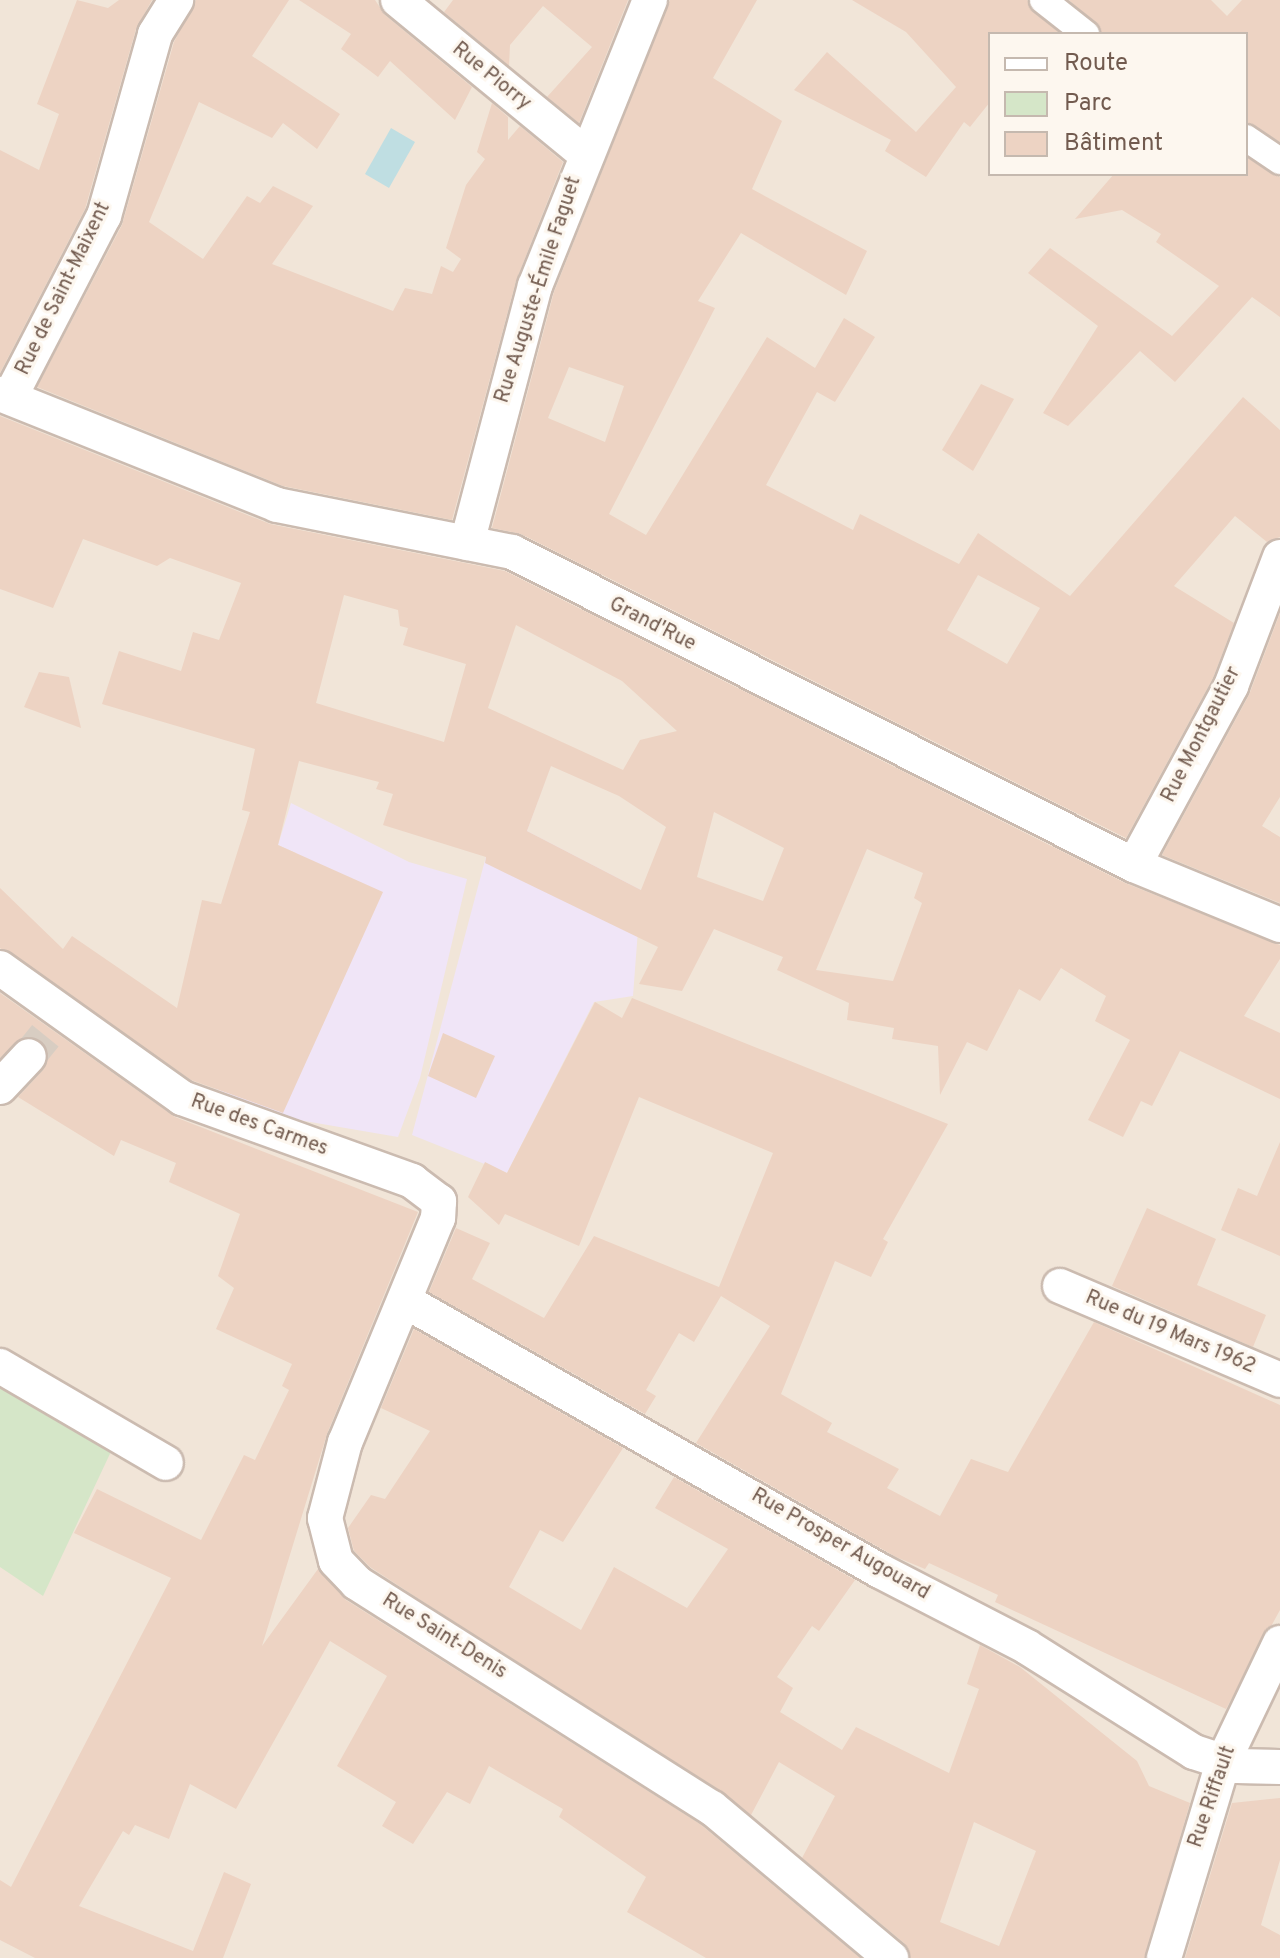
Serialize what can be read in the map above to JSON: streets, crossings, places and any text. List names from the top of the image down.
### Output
{
  "streets": {
    "street": [
      "Rue Piorry",
      "Rue de Saint-Maixent",
      "Rue Auguste-Émile Faguet",
      "Grand'Rue",
      "Rue Montgautier",
      "Rue des Carmes",
      "Rue du 19 Mars 1962",
      "Rue Prosper Augouard",
      "Rue Saint-Denis",
      "Rue Riffault"
    ]
  },
  "crossings": [
    ["Rue Piorry", "Rue Auguste-Émile Faguet"],
    ["Rue de Saint-Maixent", "Grand'Rue"],
    ["Rue Auguste-Émile Faguet", "Grand'Rue"],
    ["Grand'Rue", "Rue Montgautier"],
    ["Rue des Carmes", "Rue Saint-Denis"],
    ["Rue Prosper Augouard", "Rue Saint-Denis"],
    ["Rue Prosper Augouard", "Rue Riffault"]
  ],
  "legend": ["Route", "Parc", "Bâtiment"]
}
